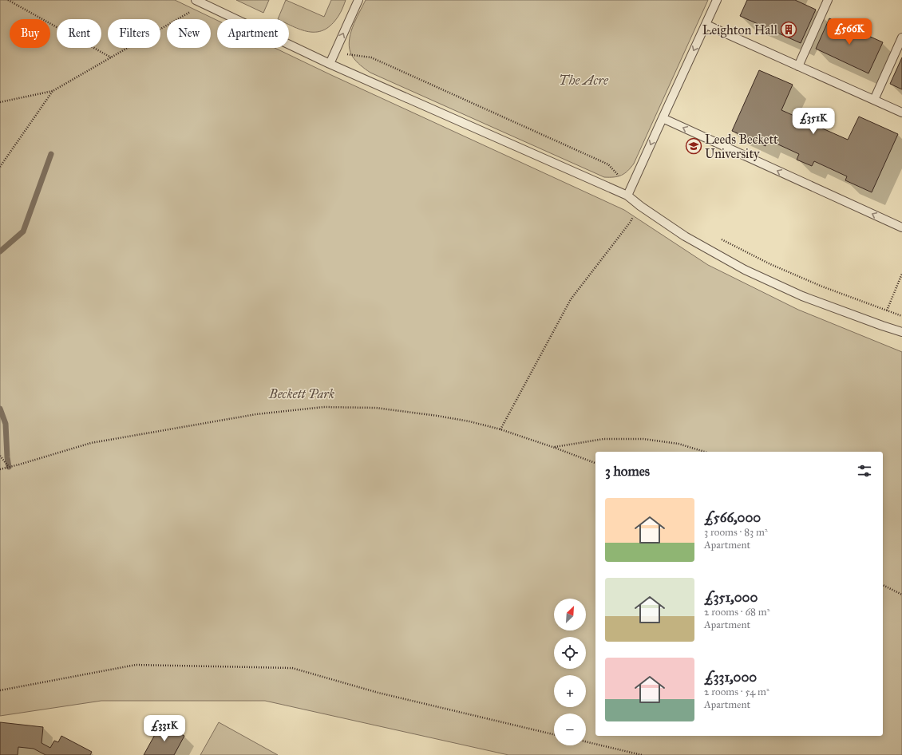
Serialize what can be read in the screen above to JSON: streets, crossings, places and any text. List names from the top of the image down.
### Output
{
  "parks": ["The Acre", "Beckett Park"],
  "places": {
    "building": ["Leighton Hall"],
    "school or university": ["Leeds Beckett University"]
  },
  "north": "top right",
  "page": {
    "price": ["£566K", "£351K", "£331K"],
    "chip": [
      "Buy",
      "Rent",
      "Filters",
      "New",
      "Apartment"
    ],
    "heading": "3 homes",
    "list": [
      {
        "name": "£566,000",
        "note": "3 rooms · 83 m² · Apartment"
      },
      {
        "name": "£351,000",
        "note": "2 rooms · 68 m² · Apartment"
      },
      {
        "name": "£331,000",
        "note": "2 rooms · 54 m² · Apartment"
      }
    ],
    "map_buttons": ["+", "−"]
  }
}
